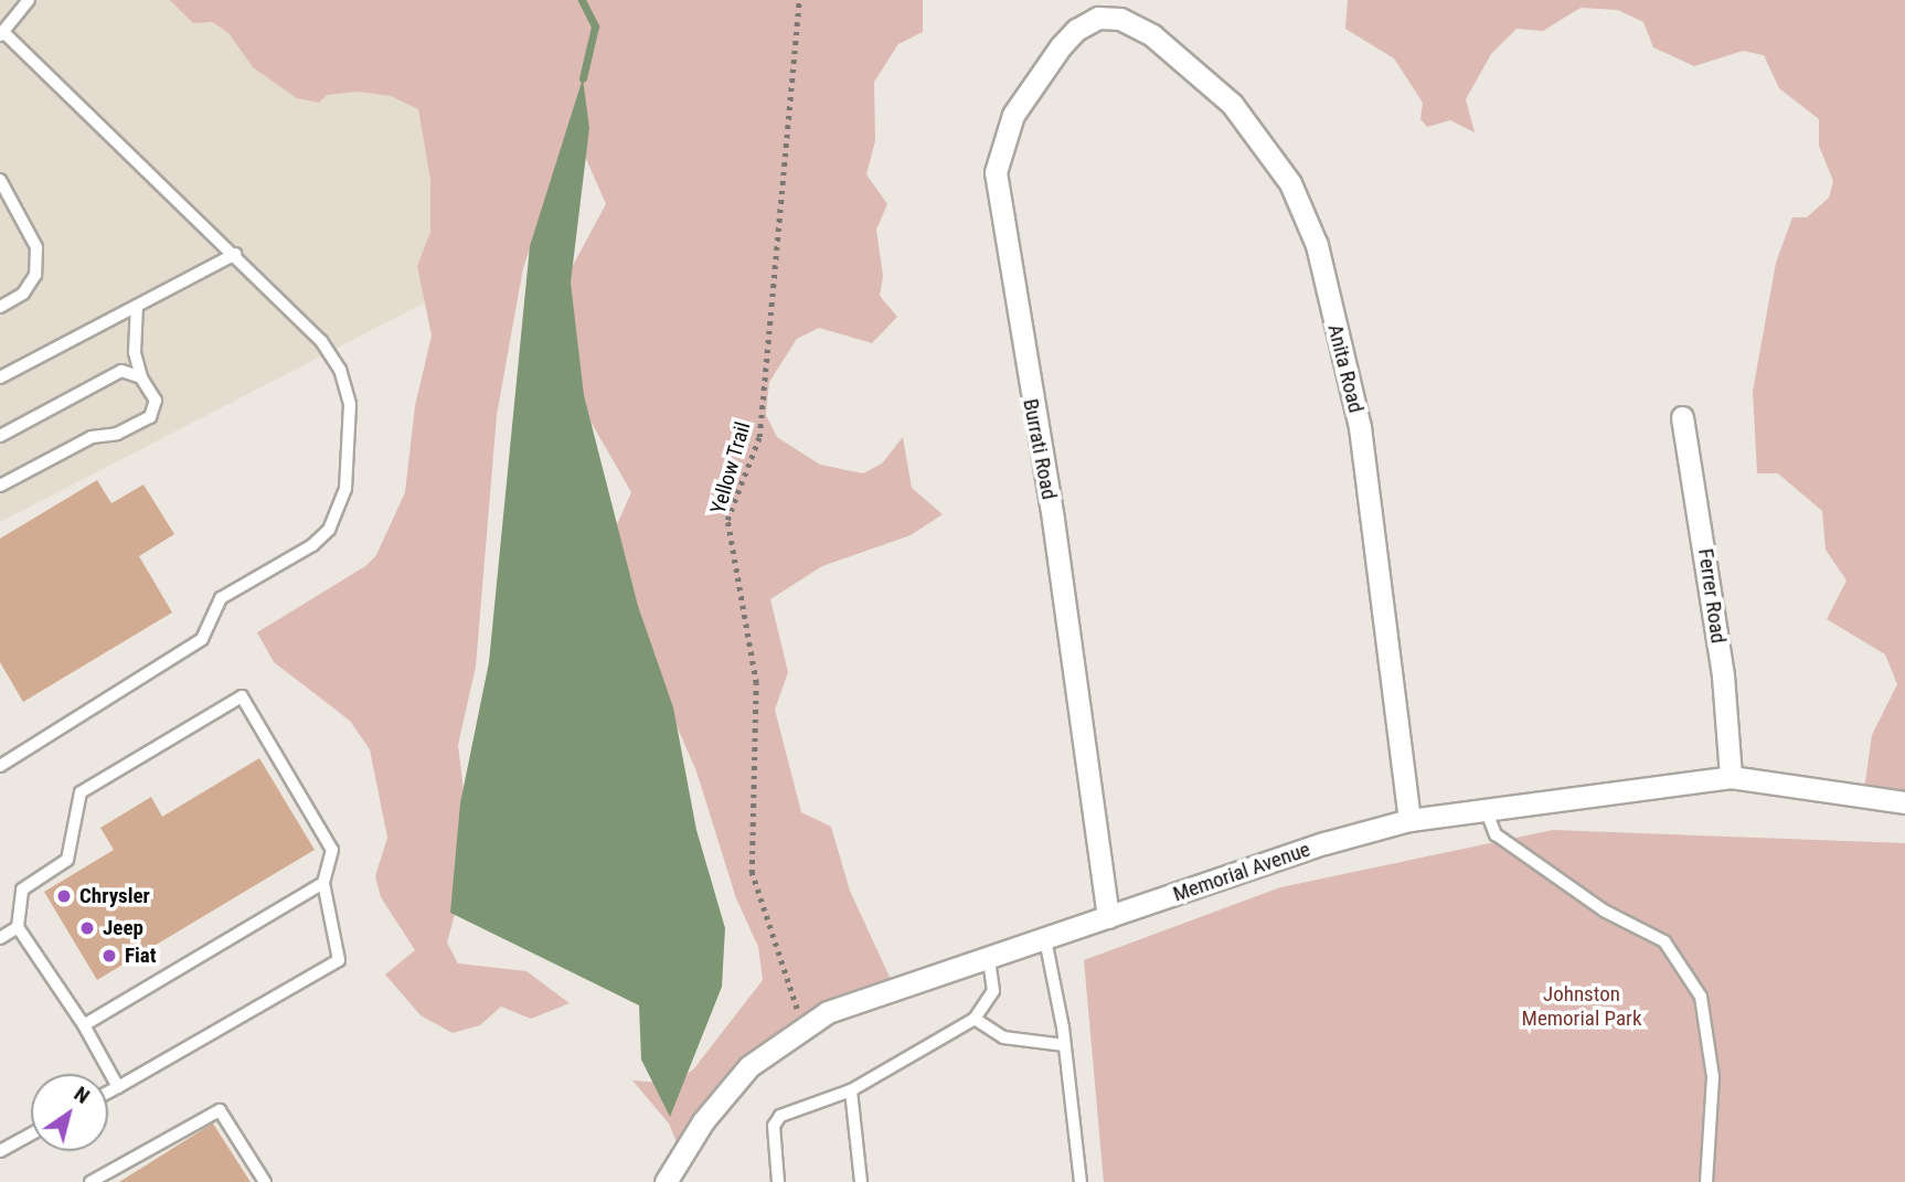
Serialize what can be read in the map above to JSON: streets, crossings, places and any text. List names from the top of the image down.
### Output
{
  "streets": {
    "street": [
      "Anita Road",
      "Burrati Road",
      "Ferrer Road",
      "Memorial Avenue"
    ],
    "path": ["Yellow Trail"]
  },
  "crossings": [
    ["Anita Road", "Burrati Road"],
    ["Anita Road", "Memorial Avenue"],
    ["Burrati Road", "Memorial Avenue"],
    ["Yellow Trail", "Memorial Avenue"],
    ["Ferrer Road", "Memorial Avenue"]
  ],
  "parks": ["Johnston Memorial Park"],
  "places": ["Chrysler", "Jeep", "Fiat"],
  "north": "top right"
}
